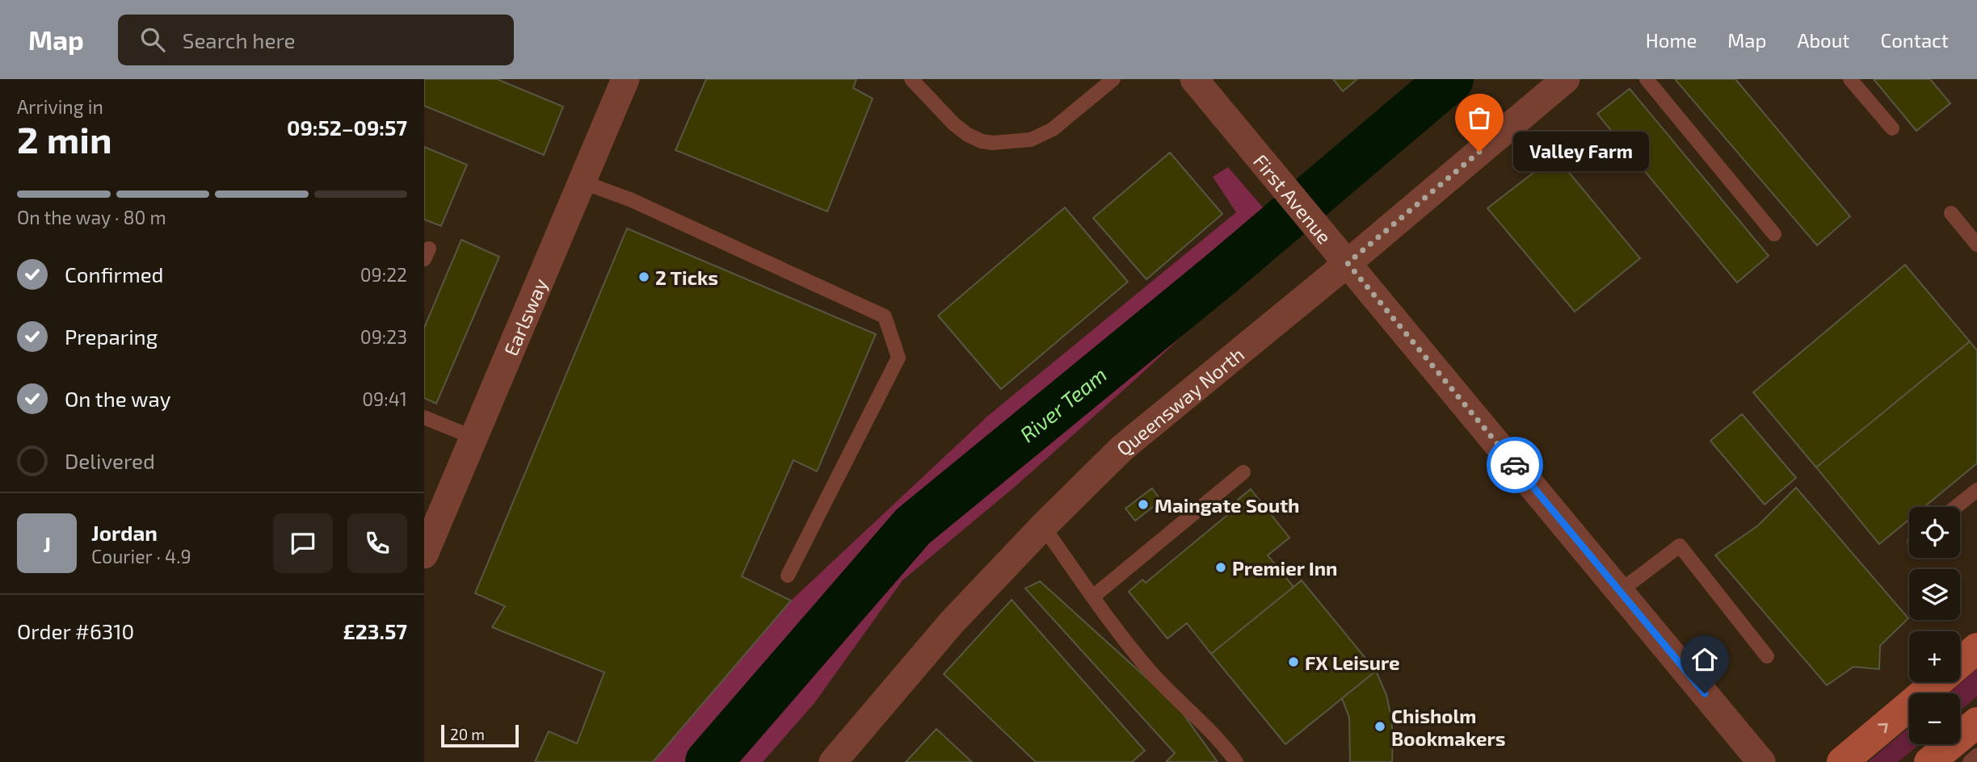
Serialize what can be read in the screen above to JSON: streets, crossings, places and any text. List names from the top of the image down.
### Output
{
  "streets": {
    "street": ["First Avenue", "Earlsway", "Queensway North"]
  },
  "crossings": [
    ["First Avenue", "Queensway North"]
  ],
  "water": ["River Team"],
  "places": [
    "Valley Farm",
    "2 Ticks",
    "Maingate South",
    "Premier Inn",
    "FX Leisure",
    "Chisholm Bookmakers"
  ],
  "scale_bar": "20 m",
  "page": {
    "header": "Map",
    "search": "Search here",
    "nav": [
      "Home",
      "Map",
      "About",
      "Contact"
    ],
    "heading": ["2 min", "Arriving in", "09:52–09:57"],
    "panel": [
      "Jordan",
      "Courier · 4.9",
      "Order #6310",
      "£23.57"
    ],
    "bubble": "Valley Farm",
    "bar": "On the way · 80 m",
    "list": [
      ["Confirmed", "09:22"],
      ["Preparing", "09:23"],
      ["On the way", "09:41"],
      "Delivered"
    ],
    "map_buttons": ["+", "−"],
    "round": "J",
    "scale": "20 m"
  }
}
